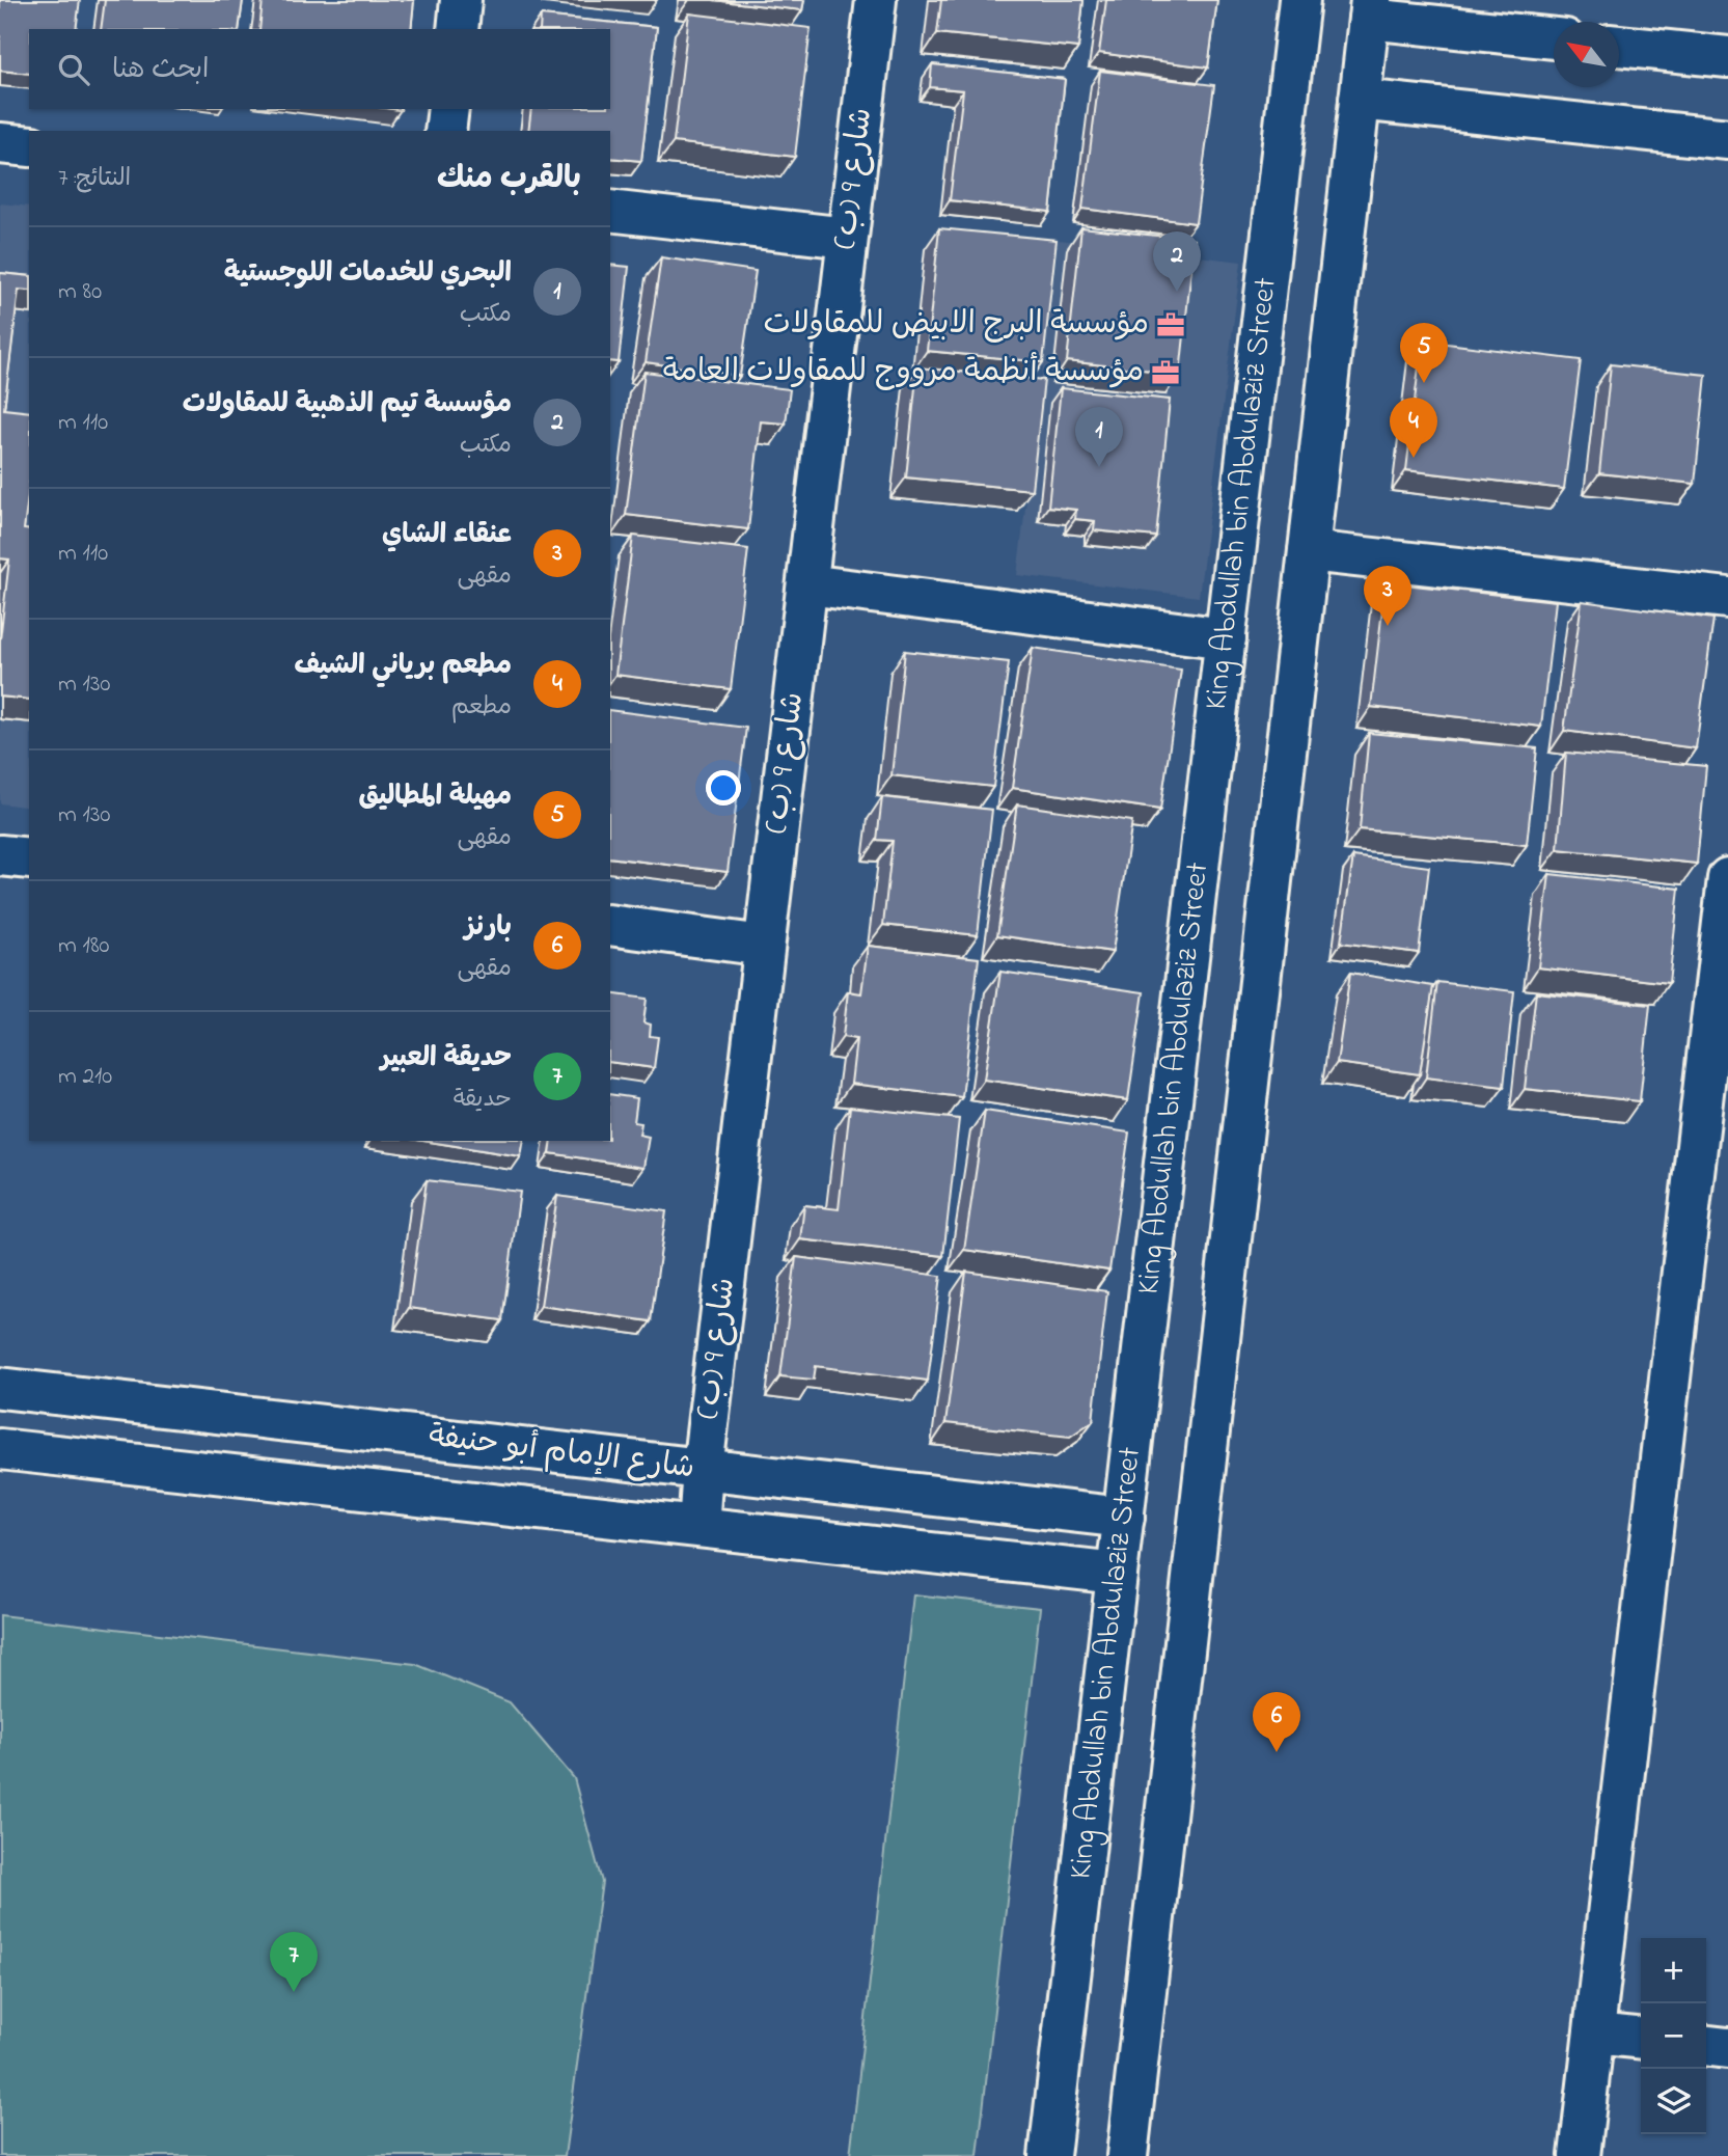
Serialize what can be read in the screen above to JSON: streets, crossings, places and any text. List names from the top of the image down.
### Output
{
  "streets": {
    "street": ["شارع 9 (ب)", "King Abdullah bin Abdulaziz Street", "شارع الإمام أبو حنيفة"]
  },
  "crossings": [
    ["شارع 9 (ب)", "شارع الإمام أبو حنيفة"],
    ["King Abdullah bin Abdulaziz Street", "شارع الإمام أبو حنيفة"]
  ],
  "places": {
    "office": ["مؤسسة البرج الابيض للمقاولات", "مؤسسة أنظمة مرووج للمقاولات العامة"]
  },
  "north": "top left",
  "page": {
    "search": "ابحث هنا",
    "heading": ["بالقرب منك", "النتائج: 7"],
    "list": [
      {
        "mark": "1",
        "name": "البحري للخدمات اللوجستية",
        "note": "مكتب",
        "value": "80 m"
      },
      {
        "mark": "2",
        "name": "مؤسسة تيم الذهبية للمقاولات",
        "note": "مكتب",
        "value": "110 m"
      },
      {
        "mark": "3",
        "name": "عنقاء الشاي",
        "note": "مقهى",
        "value": "110 m"
      },
      {
        "mark": "4",
        "name": "مطعم برياني الشيف",
        "note": "مطعم",
        "value": "130 m"
      },
      {
        "mark": "5",
        "name": "مهيلة المطاليق",
        "note": "مقهى",
        "value": "130 m"
      },
      {
        "mark": "6",
        "name": "بارنز",
        "note": "مقهى",
        "value": "180 m"
      },
      {
        "mark": "7",
        "name": "حديقة العبير",
        "note": "حديقة",
        "value": "210 m"
      }
    ],
    "pins": [
      "2",
      "5",
      "4",
      "1",
      "3",
      "6",
      "7"
    ],
    "map_buttons": ["+", "−"]
  }
}
